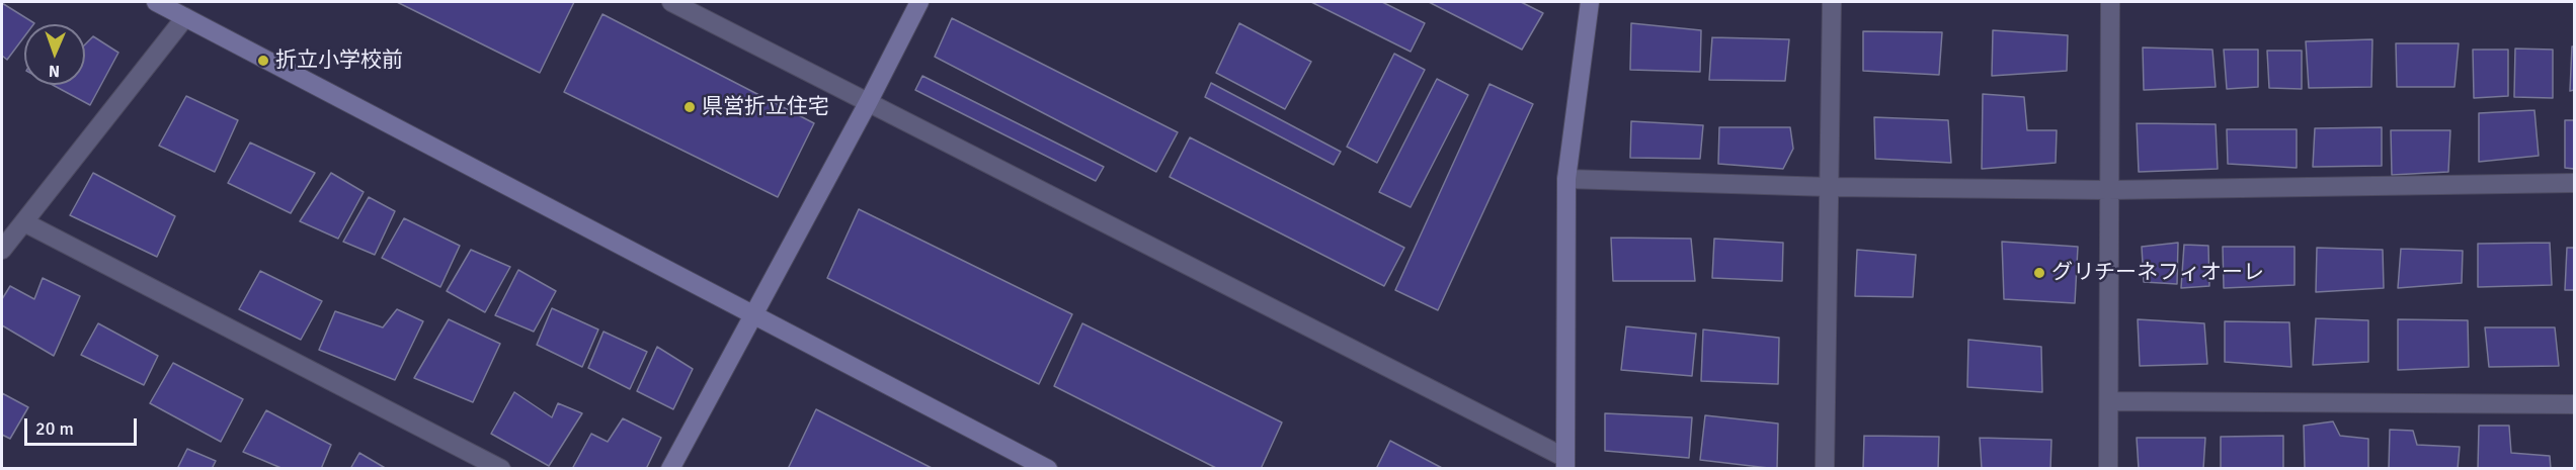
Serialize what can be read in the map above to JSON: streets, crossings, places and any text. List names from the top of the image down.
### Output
{
  "places": ["折立小学校前", "県営折立住宅", "グリチーネフィオーレ"],
  "scale_bar": "20 m",
  "north": "bottom"
}
